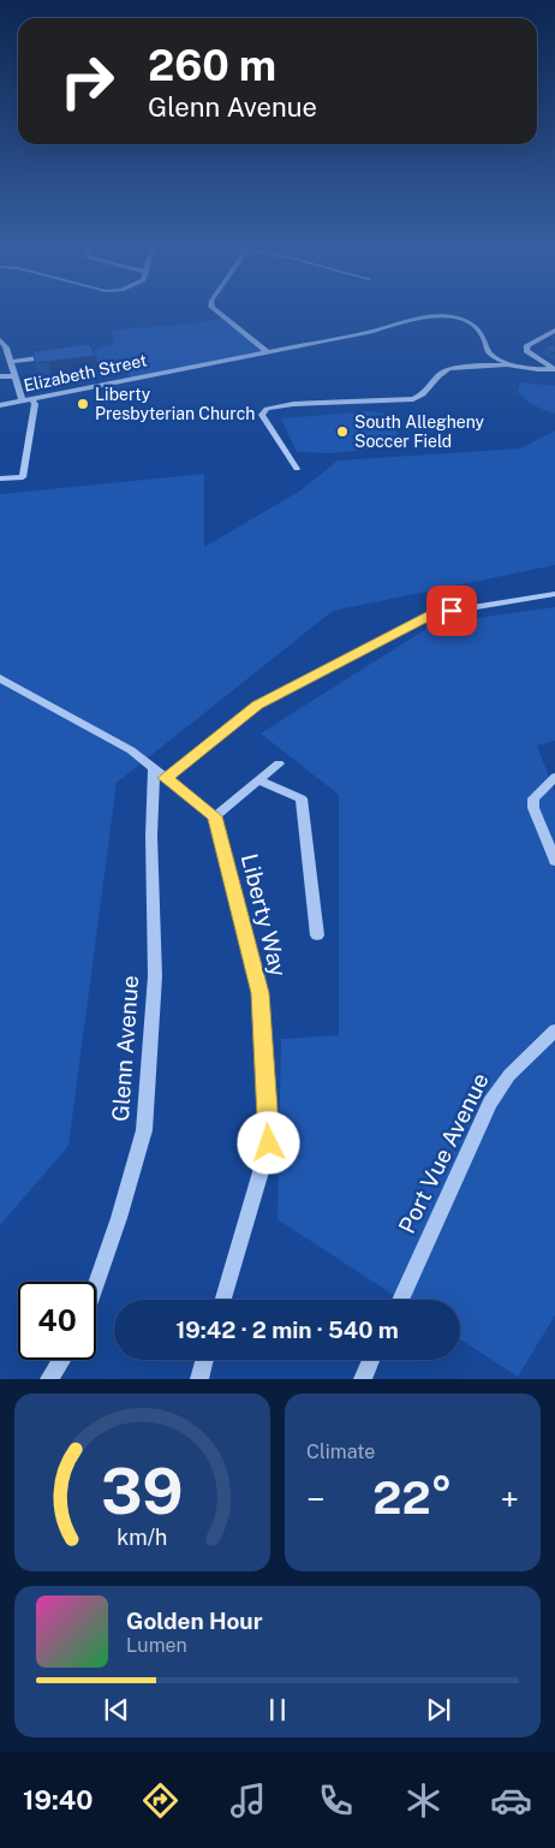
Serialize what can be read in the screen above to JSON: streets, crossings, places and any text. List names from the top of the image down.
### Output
{
  "streets": {
    "street": [
      "Elizabeth Street",
      "Liberty Way",
      "Glenn Avenue",
      "Port Vue Avenue"
    ]
  },
  "places": ["Liberty Presbyterian Church", "South Allegheny Soccer Field"],
  "page": {
    "turn": ["260 m", "Glenn Avenue"],
    "limit": "40",
    "trip": "19:42 · 2 min · 540 m",
    "tile": "Climate",
    "heat": ["−", "22°", "+"],
    "song": ["Golden Hour", "Lumen"],
    "tabs": "19:40",
    "gauge": ["39", "km/h"]
  }
}
